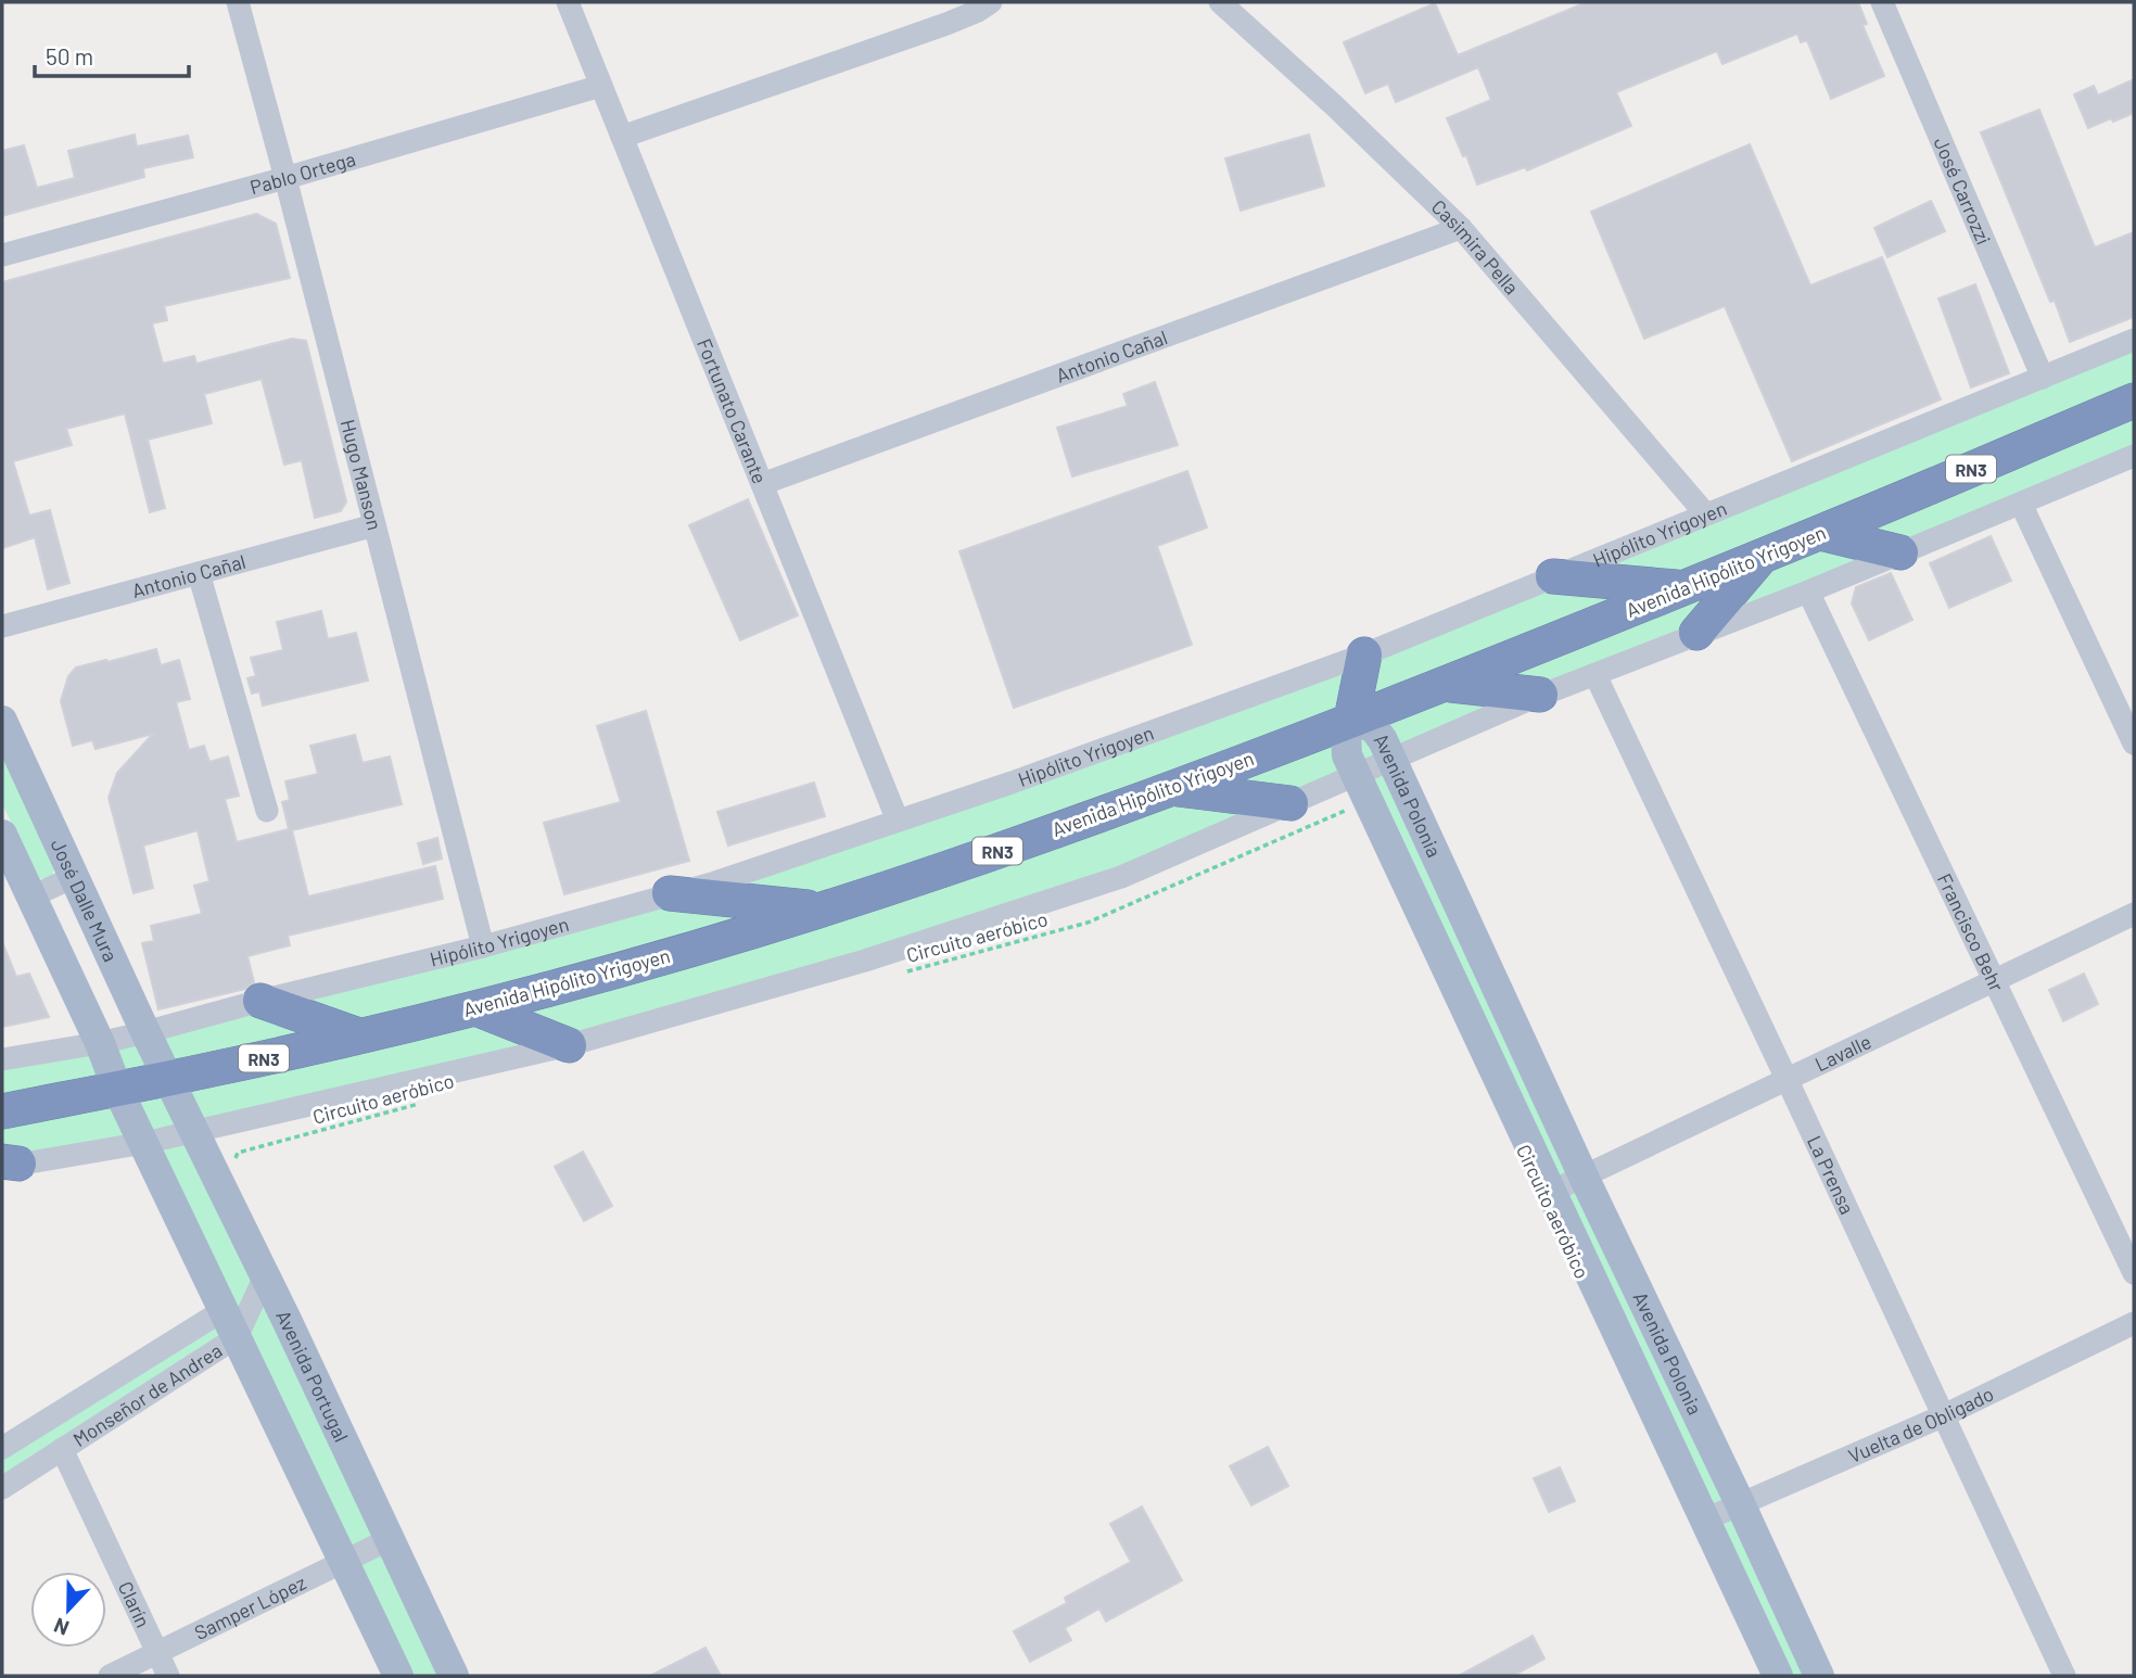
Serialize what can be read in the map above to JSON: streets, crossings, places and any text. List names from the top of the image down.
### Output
{
  "streets": {
    "highway": ["RN3", "Avenida Hipólito Yrigoyen"],
    "main road": ["Avenida Polonia", "José Dalle Mura", "Avenida Portugal"],
    "street": [
      "Pablo Ortega",
      "José Carrozzi",
      "Casimira Pella",
      "Antonio Cañal",
      "Fortunato Carante",
      "Hugo Manson",
      "Hipólito Yrigoyen",
      "Francisco Behr",
      "Lavalle",
      "La Prensa",
      "Monseñor de Andrea",
      "Vuelta de Obligado",
      "Clarín",
      "Samper López"
    ],
    "path": ["Circuito aeróbico"]
  },
  "crossings": [
    ["Pablo Ortega", "Fortunato Carante"],
    ["Pablo Ortega", "Hugo Manson"],
    ["José Carrozzi", "Hipólito Yrigoyen"],
    ["Casimira Pella", "Antonio Cañal"],
    ["Casimira Pella", "Hipólito Yrigoyen"],
    ["Antonio Cañal", "Fortunato Carante"],
    ["Antonio Cañal", "Hugo Manson"],
    ["Fortunato Carante", "Hipólito Yrigoyen"],
    ["Hugo Manson", "Hipólito Yrigoyen"],
    ["Hipólito Yrigoyen", "José Dalle Mura"],
    ["Avenida Hipólito Yrigoyen", "Avenida Polonia"],
    ["Avenida Hipólito Yrigoyen", "José Dalle Mura"],
    ["Avenida Hipólito Yrigoyen", "Avenida Portugal"],
    ["Avenida Polonia", "Lavalle"],
    ["Avenida Polonia", "Vuelta de Obligado"],
    ["José Dalle Mura", "Avenida Portugal"],
    ["Francisco Behr", "Lavalle"],
    ["Lavalle", "La Prensa"],
    ["La Prensa", "Vuelta de Obligado"],
    ["Avenida Portugal", "Monseñor de Andrea"],
    ["Avenida Portugal", "Samper López"],
    ["Monseñor de Andrea", "Clarín"],
    ["Clarín", "Samper López"]
  ],
  "scale_bar": "50 m",
  "north": "bottom"
}
